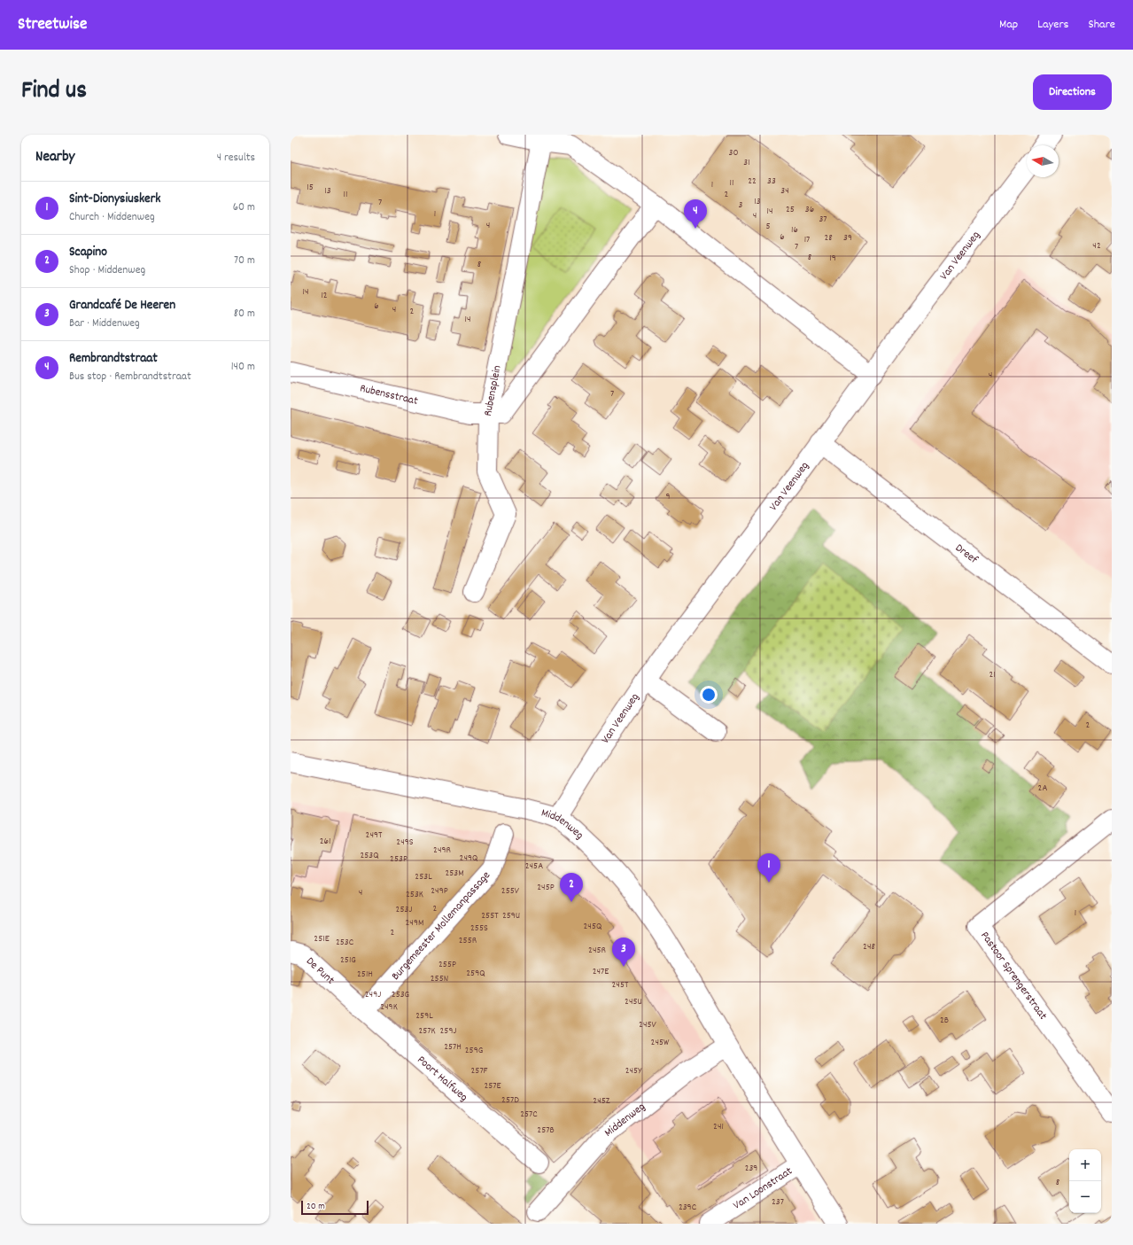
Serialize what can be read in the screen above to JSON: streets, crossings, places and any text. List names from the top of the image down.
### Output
{
  "streets": {
    "street": [
      "Van Veenweg",
      "Rubensplein",
      "Rubensstraat",
      "Dreef",
      "Middenweg",
      "Burgemeester Mollemanpassage",
      "De Punt",
      "Pastoor Sprengerstraat",
      "Poort Halfweg",
      "Van Loonstraat"
    ]
  },
  "crossings": [
    ["Van Veenweg", "Dreef"],
    ["Van Veenweg", "Middenweg"],
    ["Rubensplein", "Rubensstraat"],
    ["Middenweg", "Van Loonstraat"],
    ["Burgemeester Mollemanpassage", "Poort Halfweg"],
    ["De Punt", "Poort Halfweg"]
  ],
  "house_numbers": [
    "30",
    "31",
    "22",
    "33",
    "11",
    "1",
    "15",
    "13",
    "34",
    "11",
    "2",
    "13",
    "7",
    "3",
    "25",
    "36",
    "14",
    "1",
    "4",
    "37",
    "4",
    "5",
    "16",
    "6",
    "28",
    "39",
    "17",
    "42",
    "7",
    "8",
    "19",
    "8",
    "14",
    "12",
    "6",
    "4",
    "2",
    "14",
    "4",
    "7",
    "9",
    "21",
    "2",
    "2A",
    "249T",
    "261",
    "249S",
    "249R",
    "253Q",
    "249Q",
    "253P",
    "245A",
    "253M",
    "253L",
    "245P",
    "249P",
    "255V",
    "4",
    "253K",
    "2",
    "253J",
    "1",
    "255T",
    "259U",
    "249M",
    "245Q",
    "255S",
    "2",
    "251E",
    "255R",
    "253C",
    "248",
    "245R",
    "251G",
    "255P",
    "247E",
    "259Q",
    "251H",
    "255N",
    "245T",
    "249J",
    "253G",
    "245U",
    "249K",
    "259L",
    "2B",
    "245V",
    "257K",
    "259J",
    "245W",
    "257H",
    "259G",
    "257F",
    "245Y",
    "257E",
    "257D",
    "245Z",
    "257C",
    "241",
    "257B",
    "239",
    "8",
    "237",
    "239C"
  ],
  "scale_bar": "20 m",
  "north": "left",
  "page": {
    "header": "Streetwise",
    "nav": ["Map", "Layers", "Share"],
    "title": "Find us",
    "buttons": "Directions",
    "heading": ["Nearby", "4 results"],
    "list": [
      {
        "mark": "1",
        "name": "Sint-Dionysiuskerk",
        "note": "Church · Middenweg",
        "value": "60 m"
      },
      {
        "mark": "2",
        "name": "Scapino",
        "note": "Shop · Middenweg",
        "value": "70 m"
      },
      {
        "mark": "3",
        "name": "Grandcafé De Heeren",
        "note": "Bar · Middenweg",
        "value": "80 m"
      },
      {
        "mark": "4",
        "name": "Rembrandtstraat",
        "note": "Bus stop · Rembrandtstraat",
        "value": "140 m"
      }
    ],
    "pins": [
      "4",
      "1",
      "2",
      "3"
    ],
    "map_buttons": ["+", "−"],
    "scale": "20 m"
  }
}
